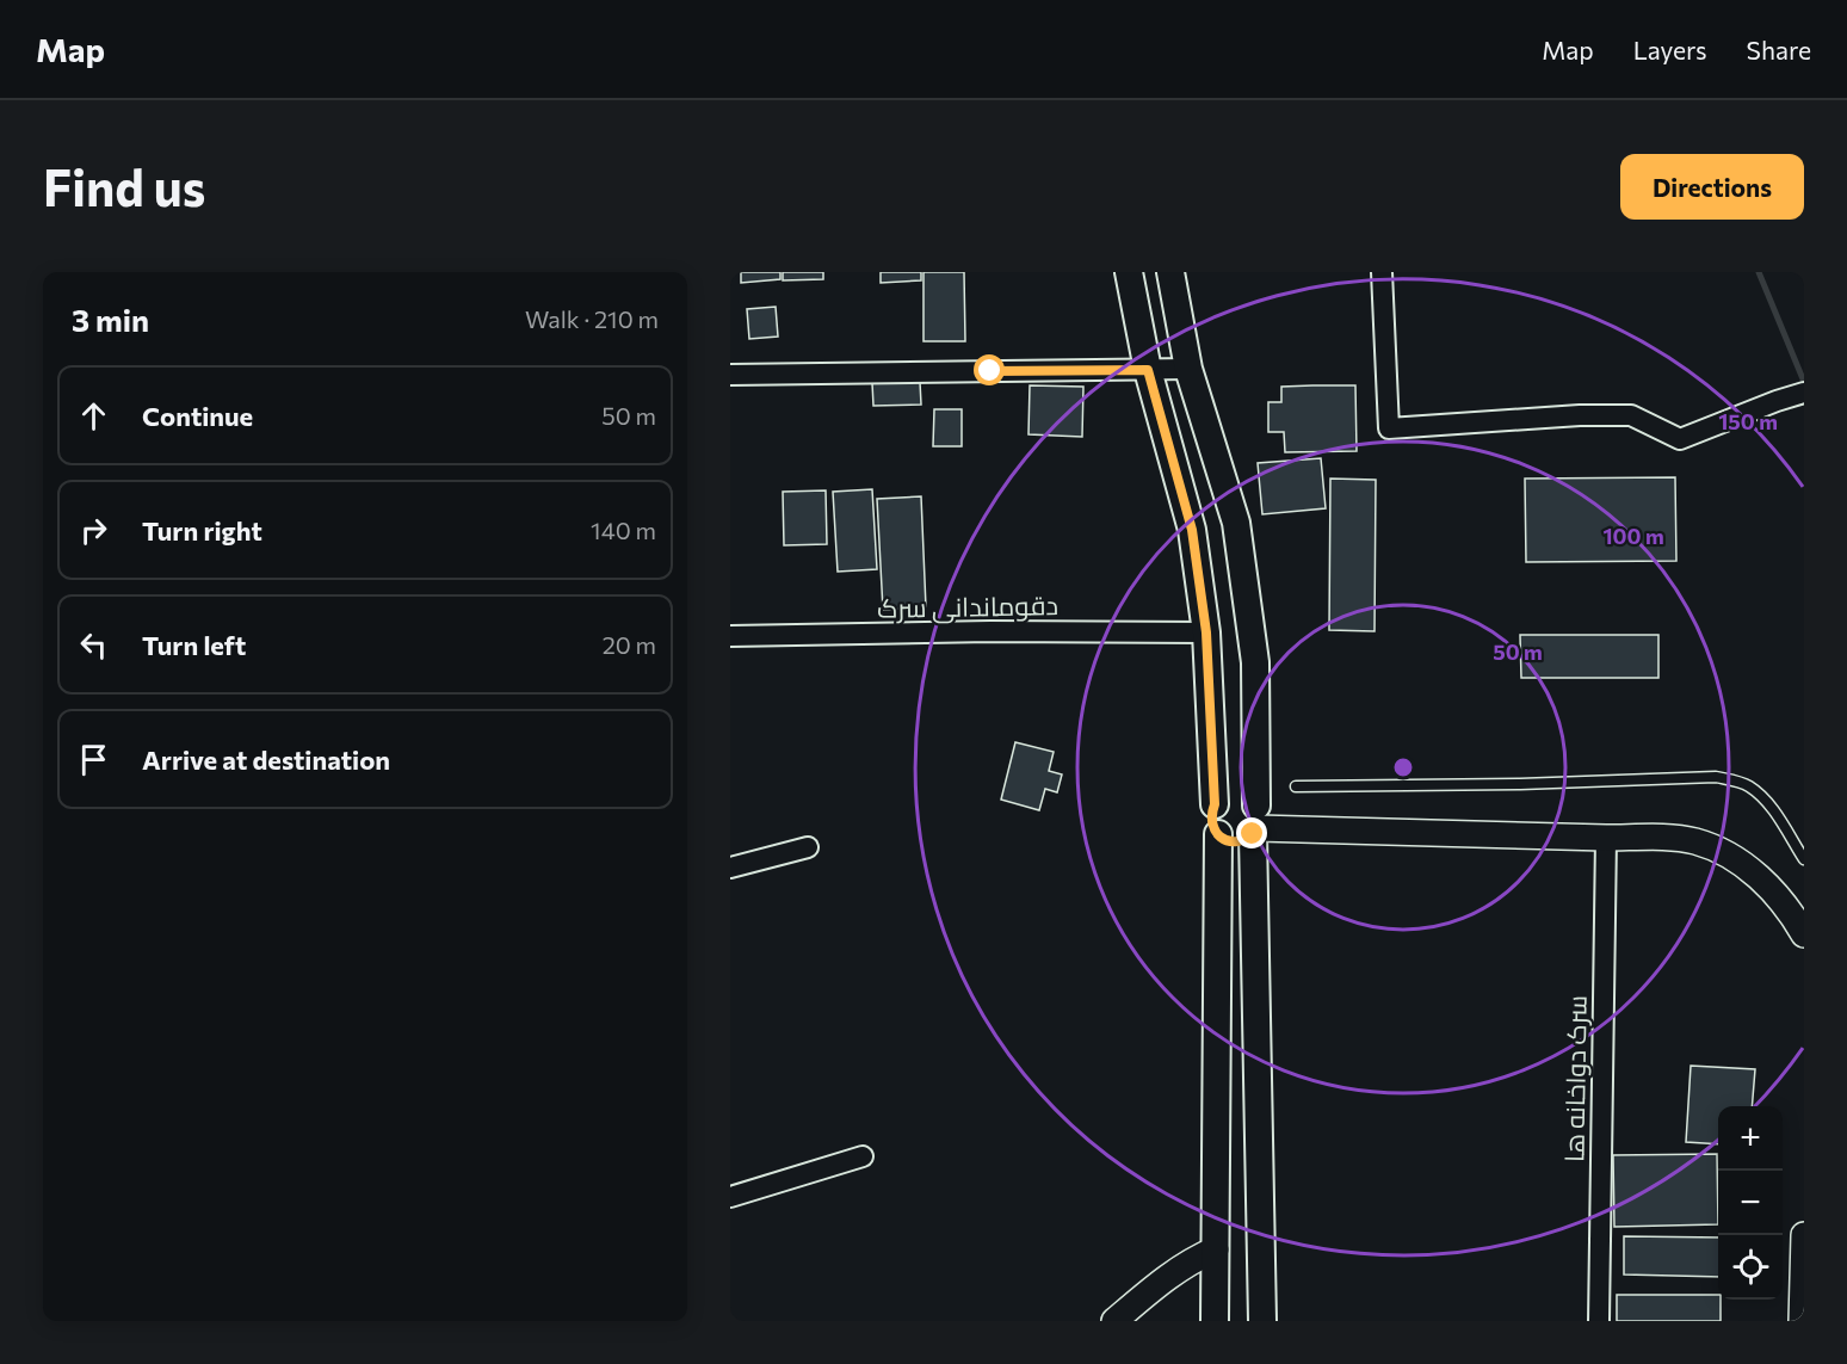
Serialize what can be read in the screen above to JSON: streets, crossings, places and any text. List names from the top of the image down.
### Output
{
  "streets": {
    "street": ["دقوماندانی سرک", "سرک دواخانه ها"]
  },
  "page": {
    "header": "Map",
    "nav": ["Map", "Layers", "Share"],
    "buttons": "Directions",
    "title": "Find us",
    "heading": ["3 min", "Walk · 210 m"],
    "list": [
      ["Continue", "50 m"],
      ["Turn right", "140 m"],
      ["Turn left", "20 m"],
      "Arrive at destination"
    ],
    "map_buttons": ["+", "−"]
  },
  "rings": ["150 m", "100 m", "50 m"]
}
